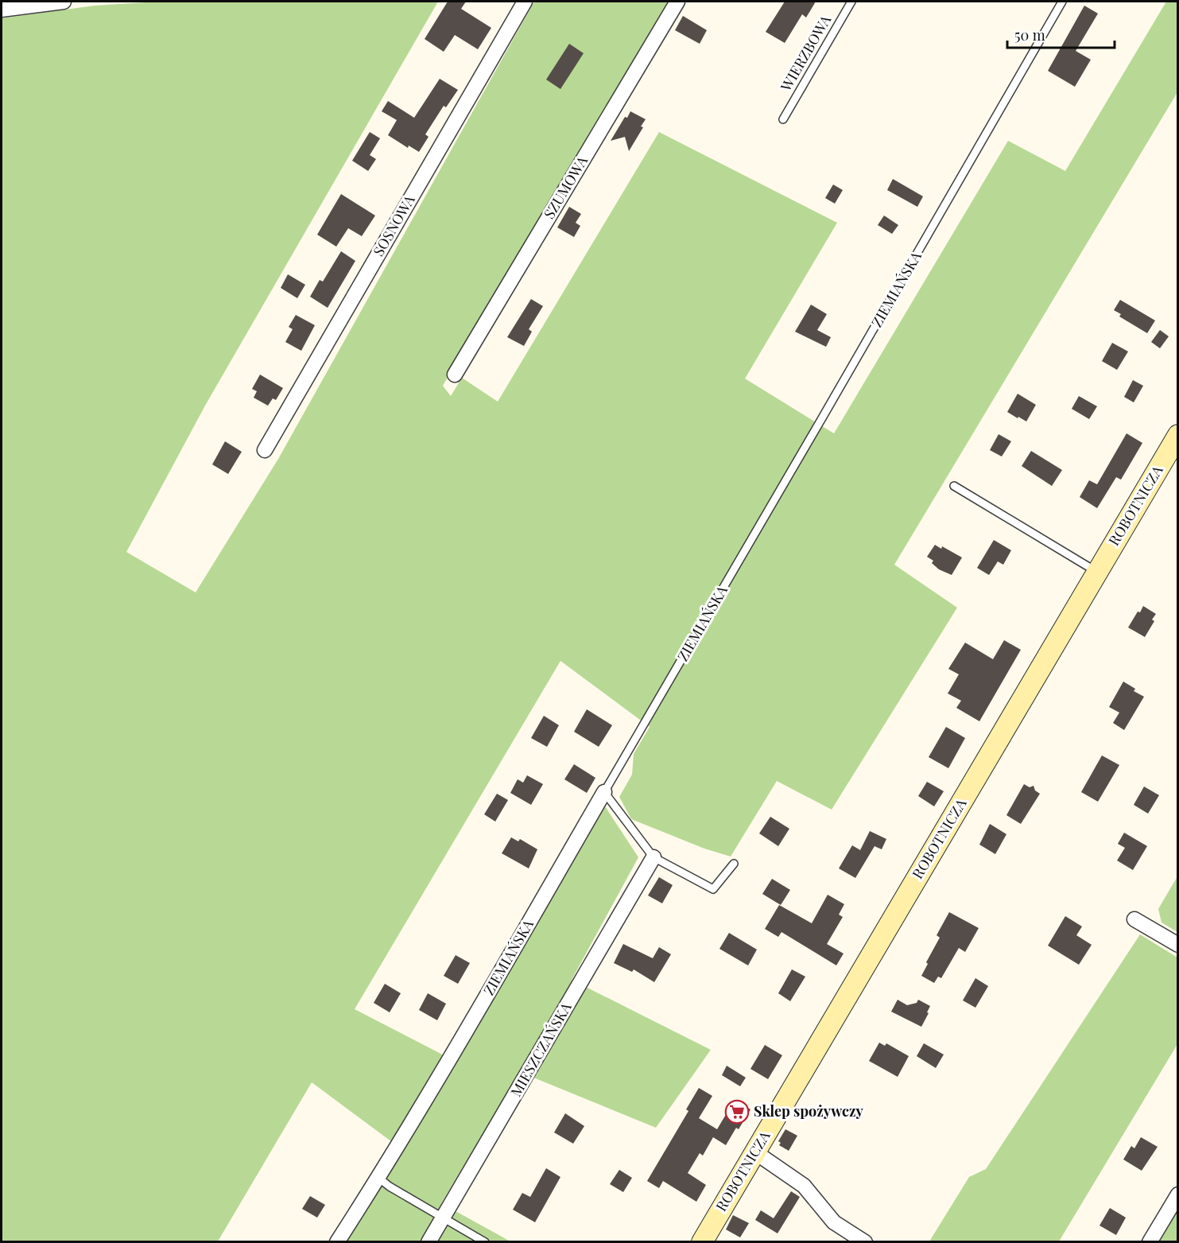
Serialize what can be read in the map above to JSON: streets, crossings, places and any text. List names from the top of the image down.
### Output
{
  "streets": {
    "street": [
      "SZUMOWA",
      "SOSNOWA",
      "ZIEMIAŃSKA",
      "ROBOTNICZA",
      "MIESZCZAŃSKA"
    ],
    "lane": ["WIERZBOWA"]
  },
  "places": {
    "supermarket": ["Sklep spożywczy"]
  },
  "scale_bar": "50 m"
}
